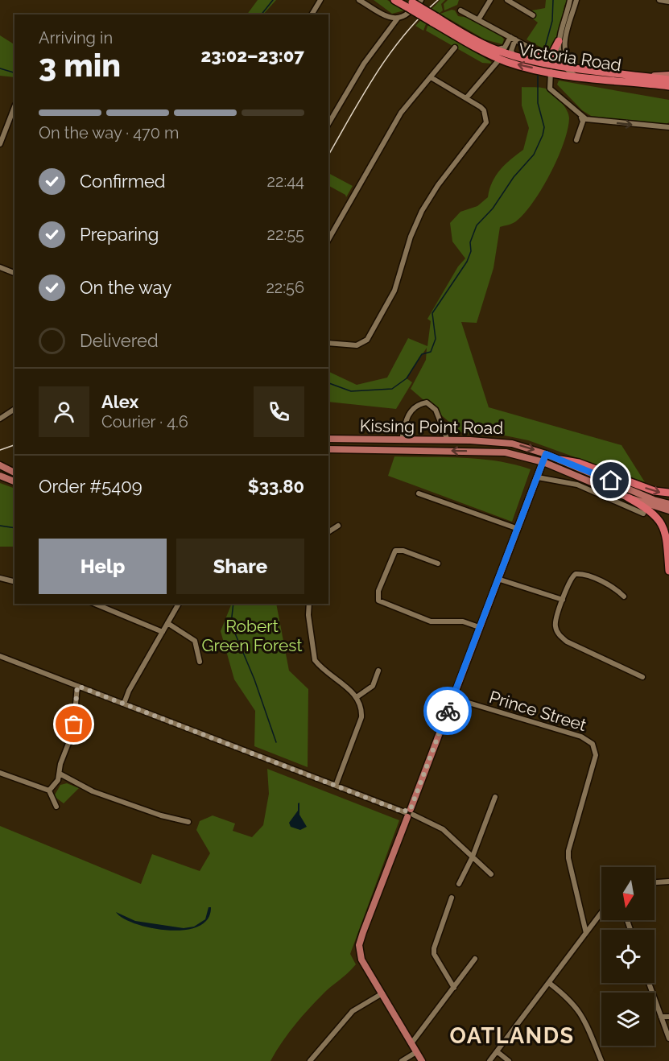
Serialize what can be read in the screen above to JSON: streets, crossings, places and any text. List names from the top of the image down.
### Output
{
  "streets": {
    "highway": ["Victoria Road"],
    "main road": ["Kissing Point Road"],
    "street": ["Prince Street"]
  },
  "districts": ["OATLANDS"],
  "parks": ["Robert Green Forest"],
  "north": "bottom",
  "page": {
    "heading": ["3 min", "Arriving in", "23:02–23:07"],
    "panel": [
      "Alex",
      "Courier · 4.6",
      "Order #5409",
      "$33.80"
    ],
    "bar": "On the way · 470 m",
    "list": [
      ["Confirmed", "22:44"],
      ["Preparing", "22:55"],
      ["On the way", "22:56"],
      "Delivered"
    ],
    "buttons": ["Help", "Share"]
  }
}
